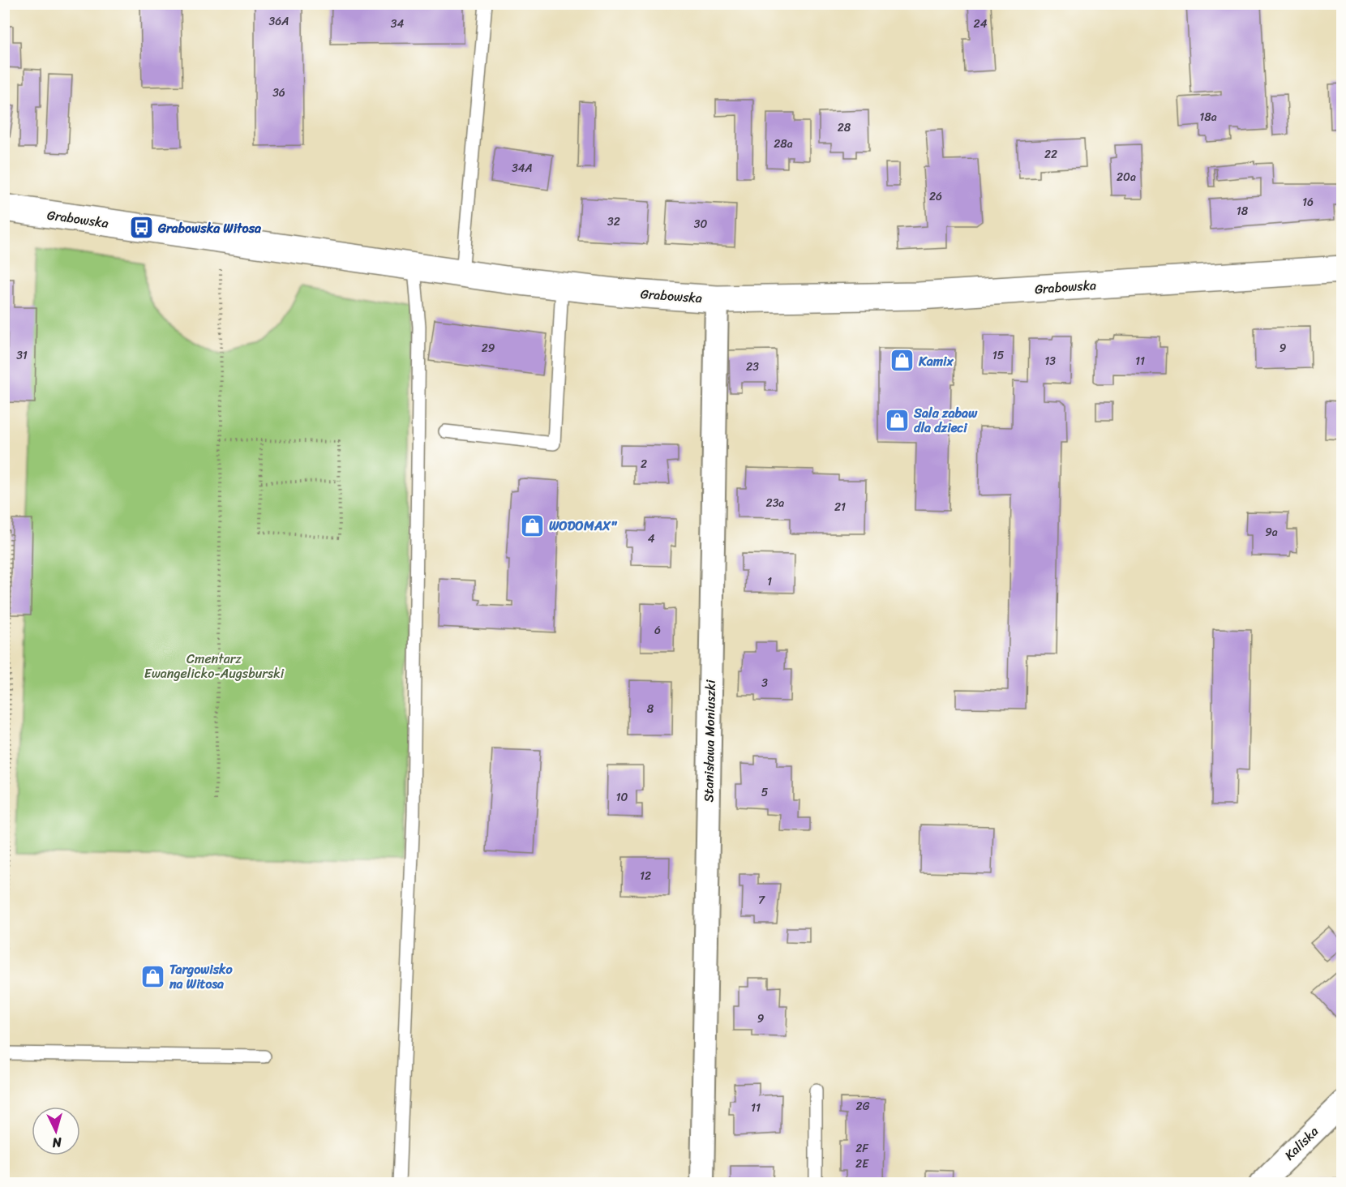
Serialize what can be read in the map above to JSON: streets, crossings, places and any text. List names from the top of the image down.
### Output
{
  "streets": {
    "street": ["Grabowska", "Stanisława Moniuszki", "Kaliska"]
  },
  "crossings": [
    ["Grabowska", "Stanisława Moniuszki"]
  ],
  "parks": ["Cmentarz Ewangelicko-Augsburski"],
  "places": {
    "bus stop": ["Grabowska Witosa"],
    "shop": [
      "Kamix",
      "Sala zabaw dla dzieci",
      "WODOMAX\"",
      "Targowisko na Witosa"
    ]
  },
  "house_numbers": [
    "36A",
    "34",
    "24",
    "36",
    "18a",
    "28",
    "28a",
    "22",
    "34A",
    "20a",
    "26",
    "16",
    "18",
    "32",
    "30",
    "29",
    "9",
    "31",
    "15",
    "13",
    "11",
    "23",
    "2",
    "23a",
    "21",
    "9a",
    "4",
    "1",
    "6",
    "3",
    "8",
    "5",
    "10",
    "12",
    "7",
    "9",
    "2G",
    "11",
    "2F",
    "2E"
  ],
  "north": "bottom"
}
